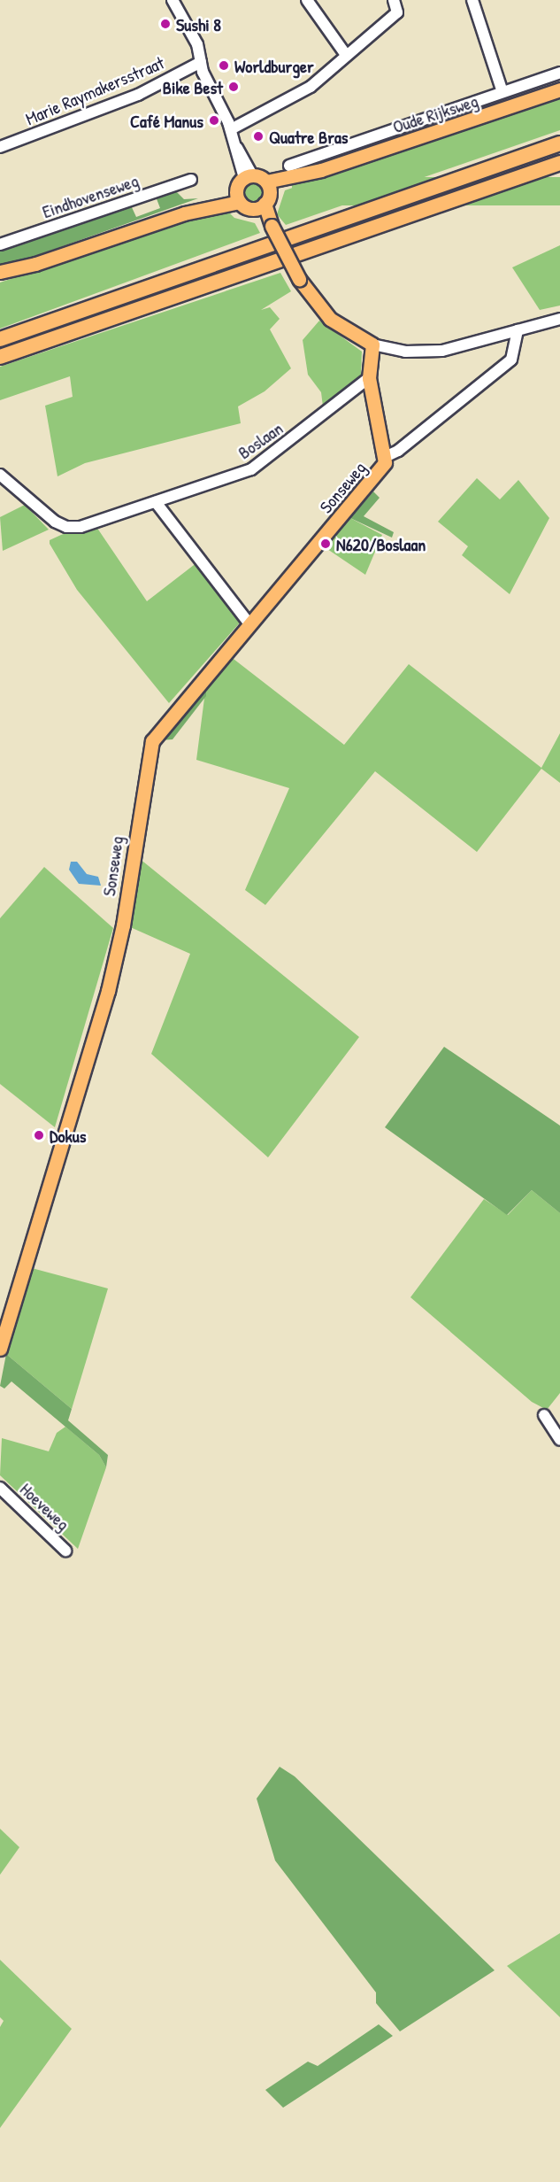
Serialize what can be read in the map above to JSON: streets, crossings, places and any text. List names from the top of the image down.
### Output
{
  "streets": {
    "main road": ["Oude Rijksweg", "Sonseweg"],
    "street": [
      "Marie Raymakersstraat",
      "Eindhovenseweg",
      "Boslaan",
      "Hoeveweg"
    ]
  },
  "crossings": [
    ["Boslaan", "Sonseweg"]
  ],
  "places": [
    "Sushi 8",
    "Worldburger",
    "Bike Best",
    "Café Manus",
    "Quatre Bras",
    "N620/Boslaan",
    "Dokus"
  ]
}
